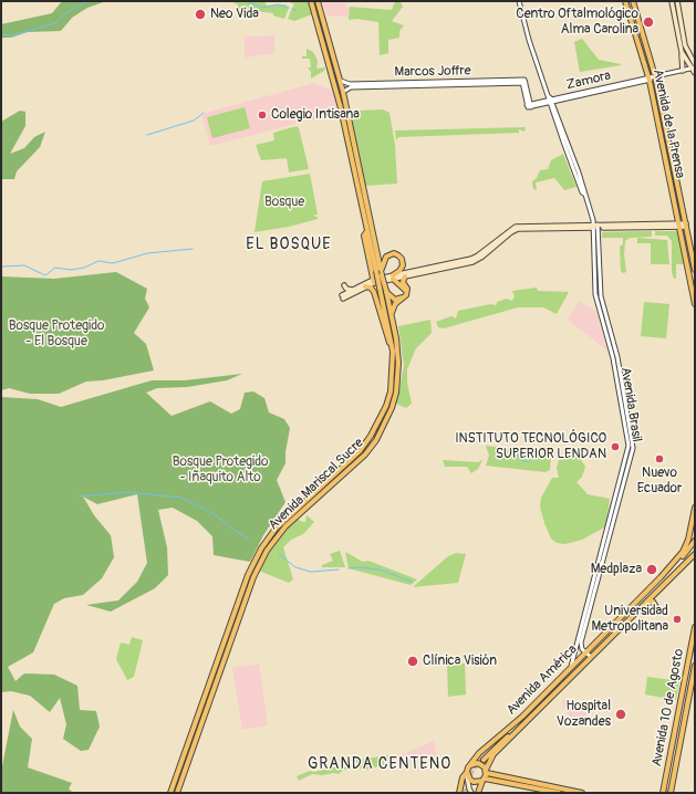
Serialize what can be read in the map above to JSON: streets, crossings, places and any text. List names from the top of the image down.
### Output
{
  "streets": {
    "main road": [
      "Avenida de la Prensa",
      "Avenida Mariscal Sucre",
      "Avenida América",
      "Avenida 10 de Agosto"
    ],
    "street": ["Marcos Joffre", "Zamora", "Avenida Brasil"]
  },
  "crossings": [
    ["Marcos Joffre", "Zamora"],
    ["Marcos Joffre", "Avenida Mariscal Sucre"],
    ["Zamora", "Avenida de la Prensa"],
    ["Zamora", "Avenida Brasil"],
    ["Avenida Brasil", "Avenida América"]
  ],
  "districts": ["EL BOSQUE", "GRANDA CENTENO"],
  "parks": ["Bosque", "Bosque Protegido - El Bosque", "Bosque Protegido - Iñaquito Alto"],
  "places": [
    "Neo Vida",
    "Centro Oftalmológico Alma Carolina",
    "Colegio Intisana",
    "INSTITUTO TECNOLÓGICO SUPERIOR LENDAN",
    "Nuevo Ecuador",
    "Medplaza",
    "Universidad Metropolitana",
    "Clínica Visión",
    "Hospital Vozandes"
  ]
}
